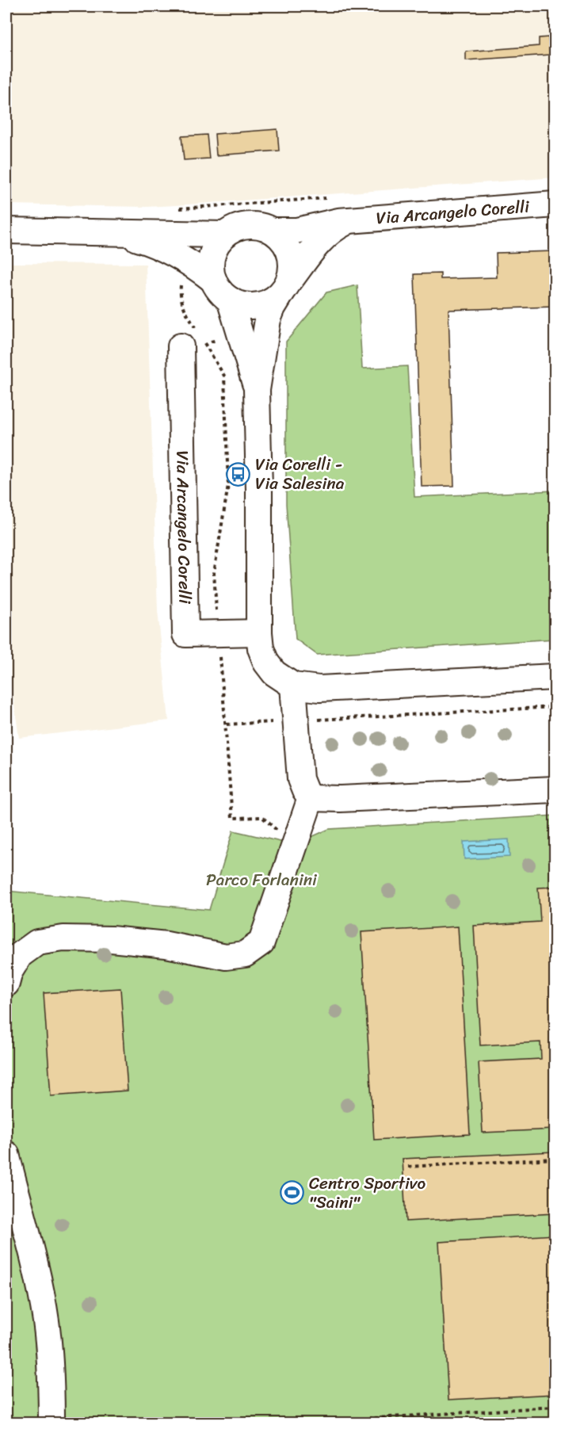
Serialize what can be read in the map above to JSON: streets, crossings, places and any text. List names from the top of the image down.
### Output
{
  "streets": {
    "street": ["Via Arcangelo Corelli"]
  },
  "parks": ["Parco Forlanini"],
  "places": {
    "bus stop": ["Via Corelli - Via Salesina"],
    "sports": ["Centro Sportivo \"Saini\""]
  }
}
